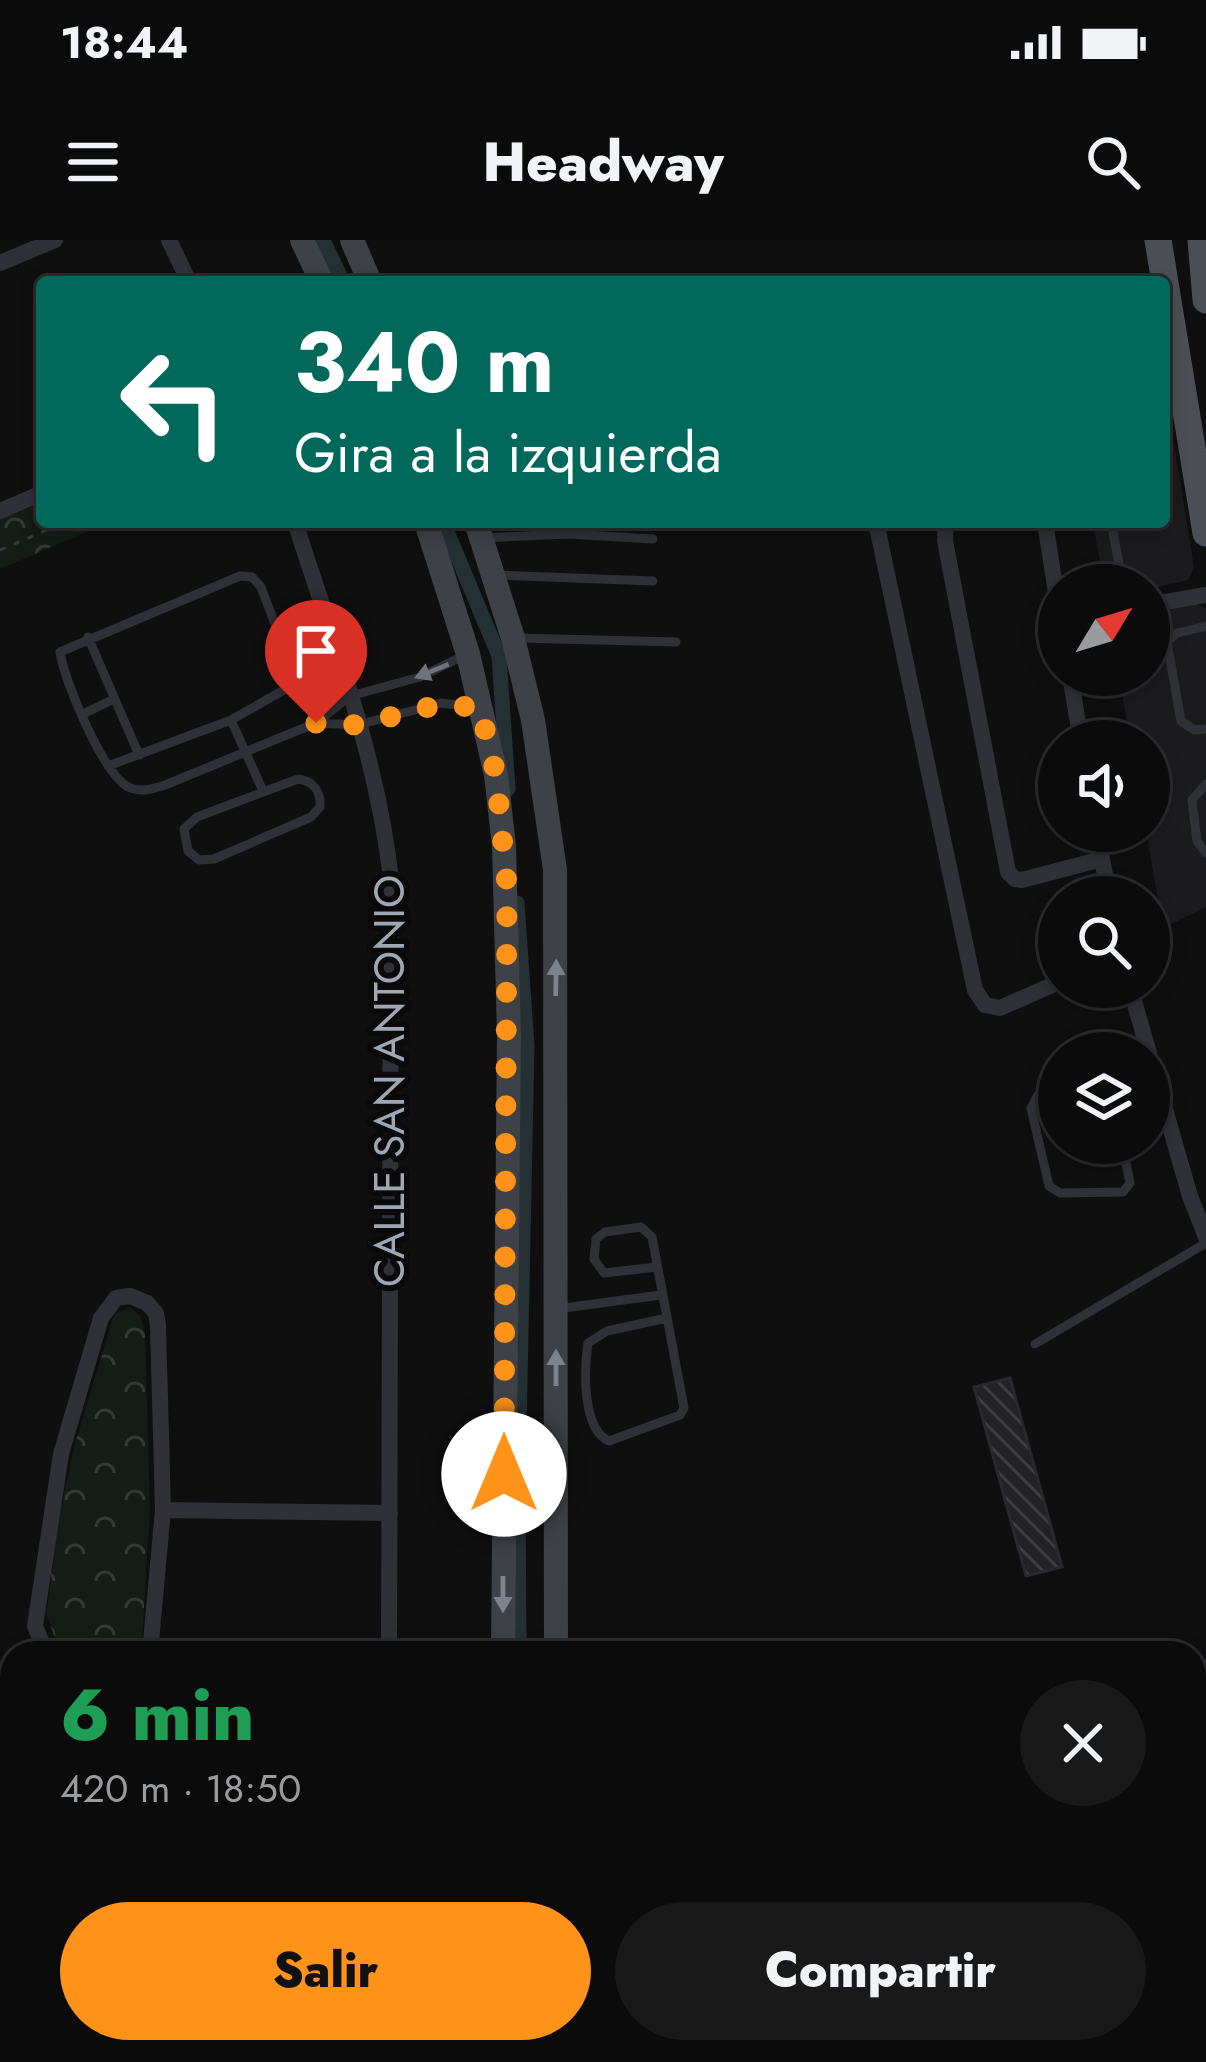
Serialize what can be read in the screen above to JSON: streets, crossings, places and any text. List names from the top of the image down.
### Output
{
  "streets": {
    "street": ["CALLE SAN ANTONIO"]
  },
  "north": "top right",
  "page": {
    "status": "18:44",
    "header": "Headway",
    "turn": ["340 m", "Gira a la izquierda"],
    "heading": ["6 min", "420 m · 18:50"],
    "buttons": ["Salir", "Compartir"]
  }
}
